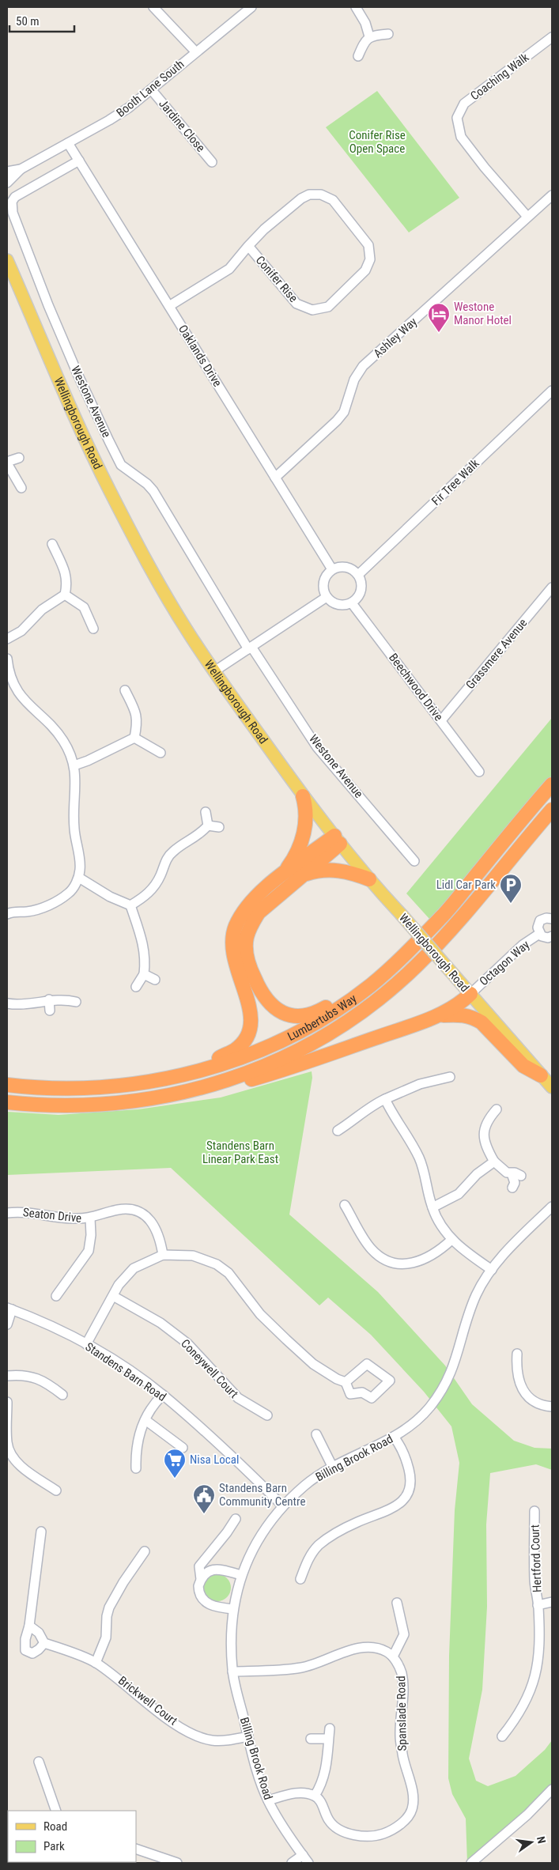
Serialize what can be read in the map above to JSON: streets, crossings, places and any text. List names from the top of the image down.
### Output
{
  "streets": {
    "highway": ["Lumbertubs Way"],
    "main road": ["Wellingborough Road"],
    "street": [
      "Coaching Walk",
      "Booth Lane South",
      "Jardine Close",
      "Conifer Rise",
      "Ashley Way",
      "Oaklands Drive",
      "Westone Avenue",
      "Fir Tree Walk",
      "Grassmere Avenue",
      "Beechwood Drive",
      "Octagon Way",
      "Seaton Drive",
      "Coneywell Court",
      "Standens Barn Road",
      "Billing Brook Road",
      "Hertford Court",
      "Brickwell Court",
      "Spanslade Road"
    ]
  },
  "crossings": [
    ["Coaching Walk", "Ashley Way"],
    ["Booth Lane South", "Jardine Close"],
    ["Booth Lane South", "Oaklands Drive"],
    ["Conifer Rise", "Oaklands Drive"],
    ["Ashley Way", "Oaklands Drive"],
    ["Oaklands Drive", "Westone Avenue"],
    ["Oaklands Drive", "Fir Tree Walk"],
    ["Oaklands Drive", "Beechwood Drive"],
    ["Wellingborough Road", "Octagon Way"],
    ["Fir Tree Walk", "Beechwood Drive"],
    ["Grassmere Avenue", "Beechwood Drive"],
    ["Standens Barn Road", "Billing Brook Road"],
    ["Billing Brook Road", "Brickwell Court"]
  ],
  "parks": ["Conifer Rise Open Space", "Standens Barn Linear Park East"],
  "places": {
    "hotel": ["Westone Manor Hotel"],
    "parking": ["Lidl Car Park"],
    "supermarket": ["Nisa Local"],
    "public building": ["Standens Barn Community Centre"]
  },
  "legend": ["Road", "Park"],
  "scale_bar": "50 m",
  "north": "right"
}
